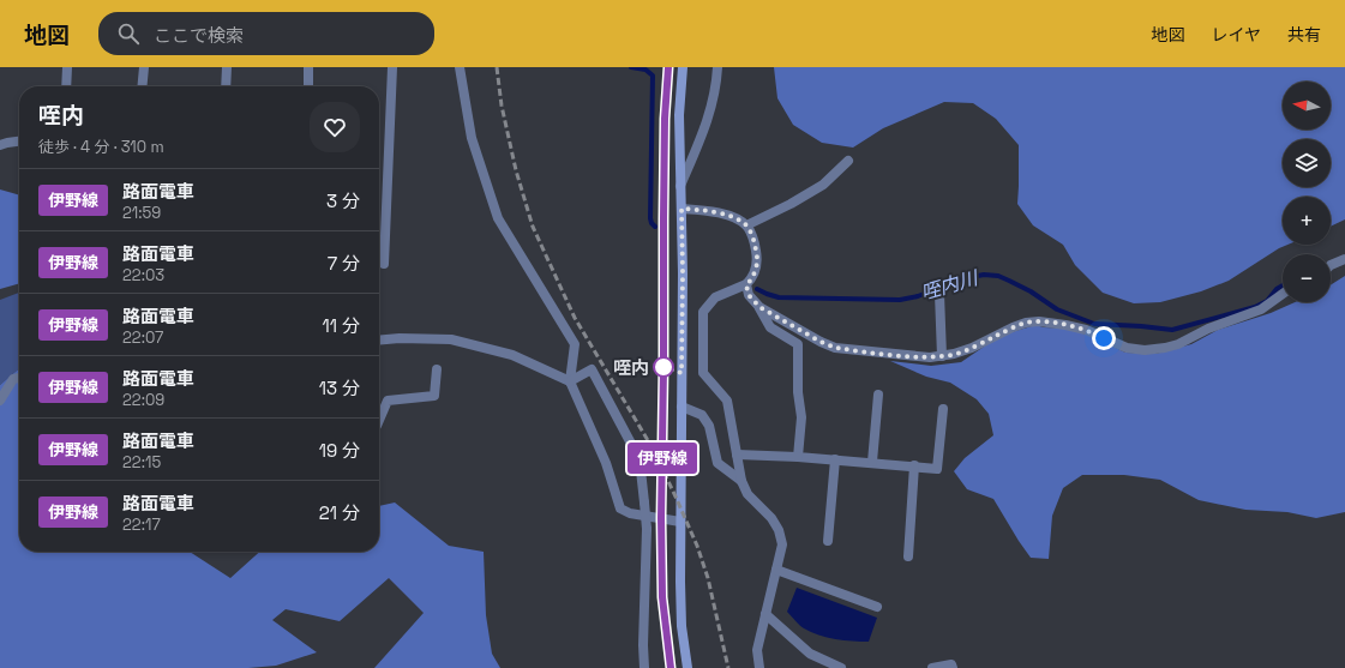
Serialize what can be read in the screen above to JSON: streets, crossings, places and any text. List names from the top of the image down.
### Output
{
  "water": ["咥内川"],
  "places": ["咥内"],
  "lines": ["tram line 伊野線"],
  "north": "left",
  "page": {
    "header": "地図",
    "search": "ここで検索",
    "nav": ["地図", "レイヤ", "共有"],
    "on_map": "伊野線",
    "map_buttons": ["+", "−"],
    "heading": ["咥内", "徒歩 · 4 分 · 310 m"],
    "list": [
      {
        "mark": "伊野線",
        "name": "路面電車",
        "note": "21:59",
        "value": "3 分"
      },
      {
        "mark": "伊野線",
        "name": "路面電車",
        "note": "22:03",
        "value": "7 分"
      },
      {
        "mark": "伊野線",
        "name": "路面電車",
        "note": "22:07",
        "value": "11 分"
      },
      {
        "mark": "伊野線",
        "name": "路面電車",
        "note": "22:09",
        "value": "13 分"
      },
      {
        "mark": "伊野線",
        "name": "路面電車",
        "note": "22:15",
        "value": "19 分"
      },
      {
        "mark": "伊野線",
        "name": "路面電車",
        "note": "22:17",
        "value": "21 分"
      }
    ]
  }
}
